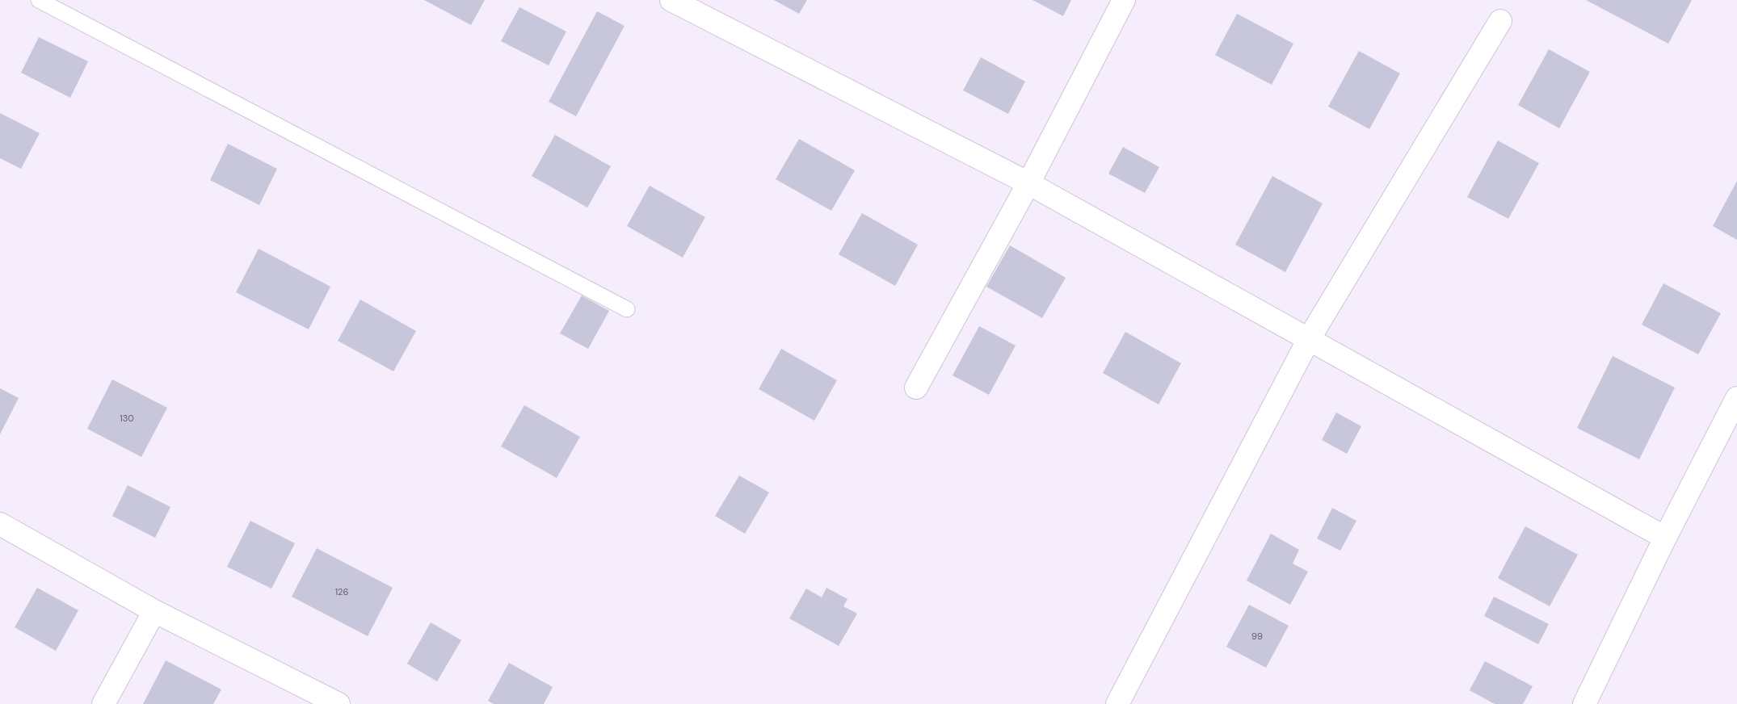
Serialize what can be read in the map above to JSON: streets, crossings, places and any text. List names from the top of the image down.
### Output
{
  "house_numbers": ["130", "126", "99"]
}
